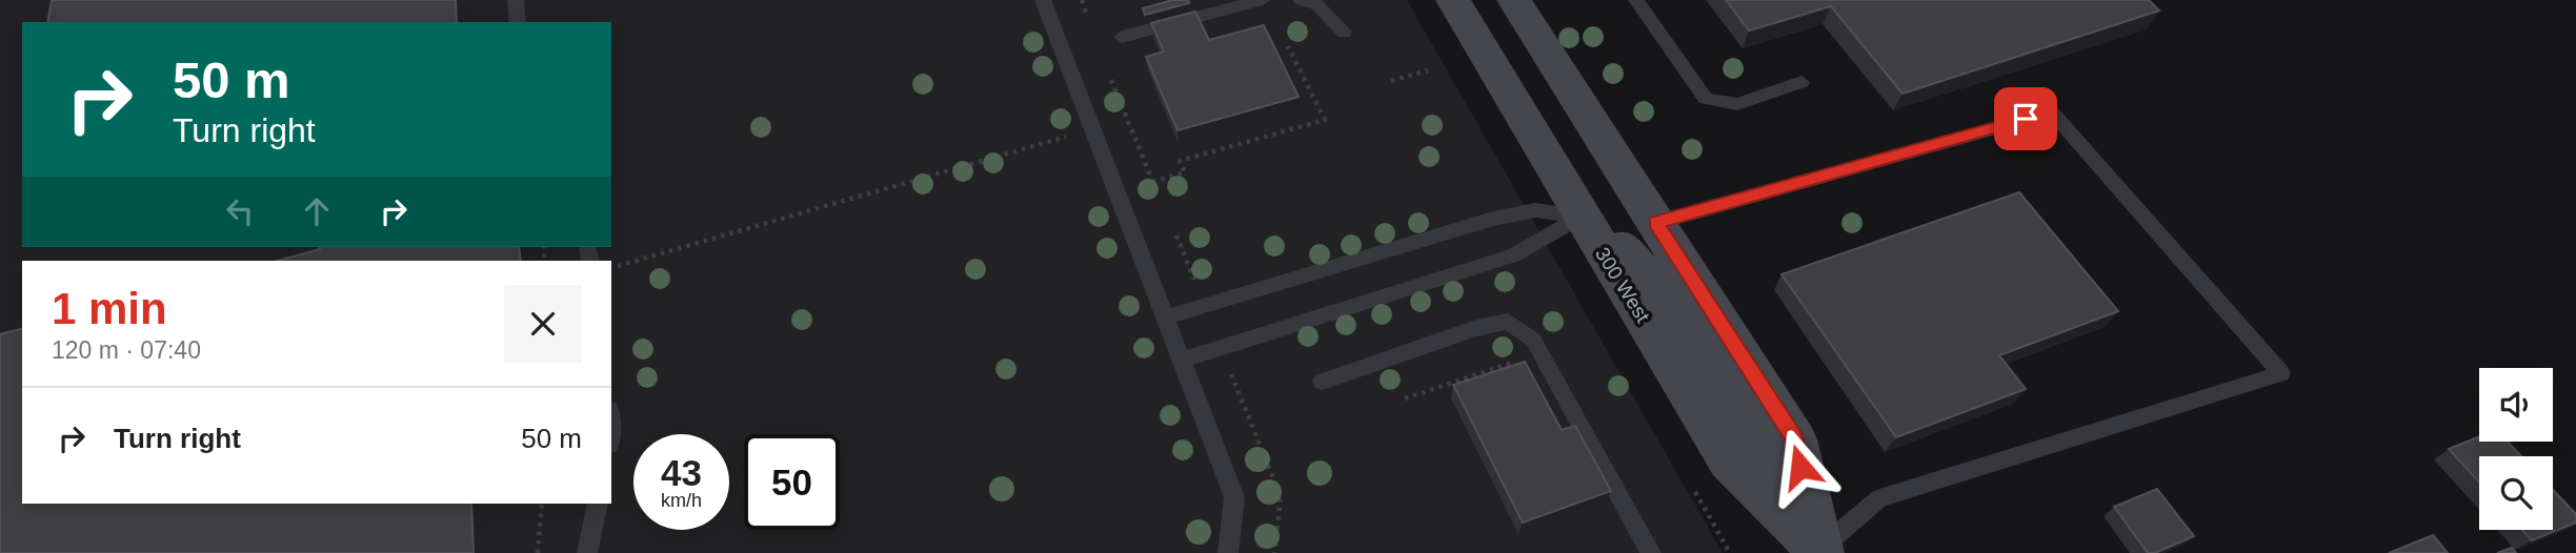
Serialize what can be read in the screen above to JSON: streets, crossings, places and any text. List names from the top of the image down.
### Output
{
  "page": {
    "turn": ["50 m", "Turn right"],
    "heading": ["1 min", "120 m · 07:40"],
    "list": [
      {
        "name": "Turn right",
        "value": "50 m"
      }
    ],
    "speed": "43 km/h",
    "limit": "50"
  }
}
